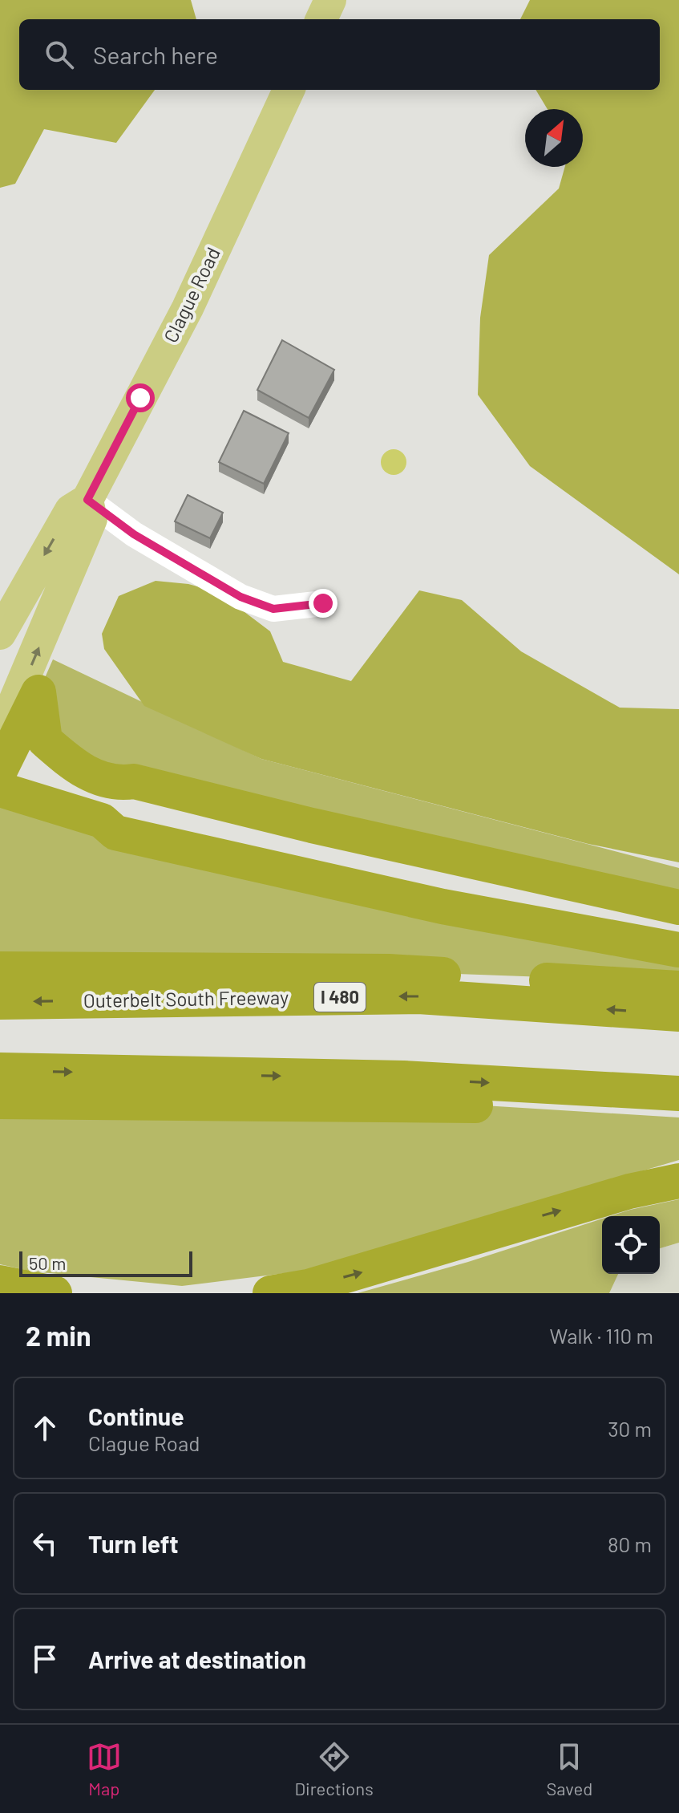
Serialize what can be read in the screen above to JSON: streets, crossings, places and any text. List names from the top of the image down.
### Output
{
  "streets": {
    "highway": ["I 480", "Outerbelt South Freeway"],
    "main road": ["Clague Road"]
  },
  "scale_bar": "50 m",
  "north": "top right",
  "page": {
    "search": "Search here",
    "scale": "50 m",
    "heading": ["2 min", "Walk · 110 m"],
    "list": [
      ["Continue", "Clague Road", "30 m"],
      ["Turn left", "80 m"],
      "Arrive at destination"
    ],
    "nav": ["Map", "Directions", "Saved"]
  }
}
